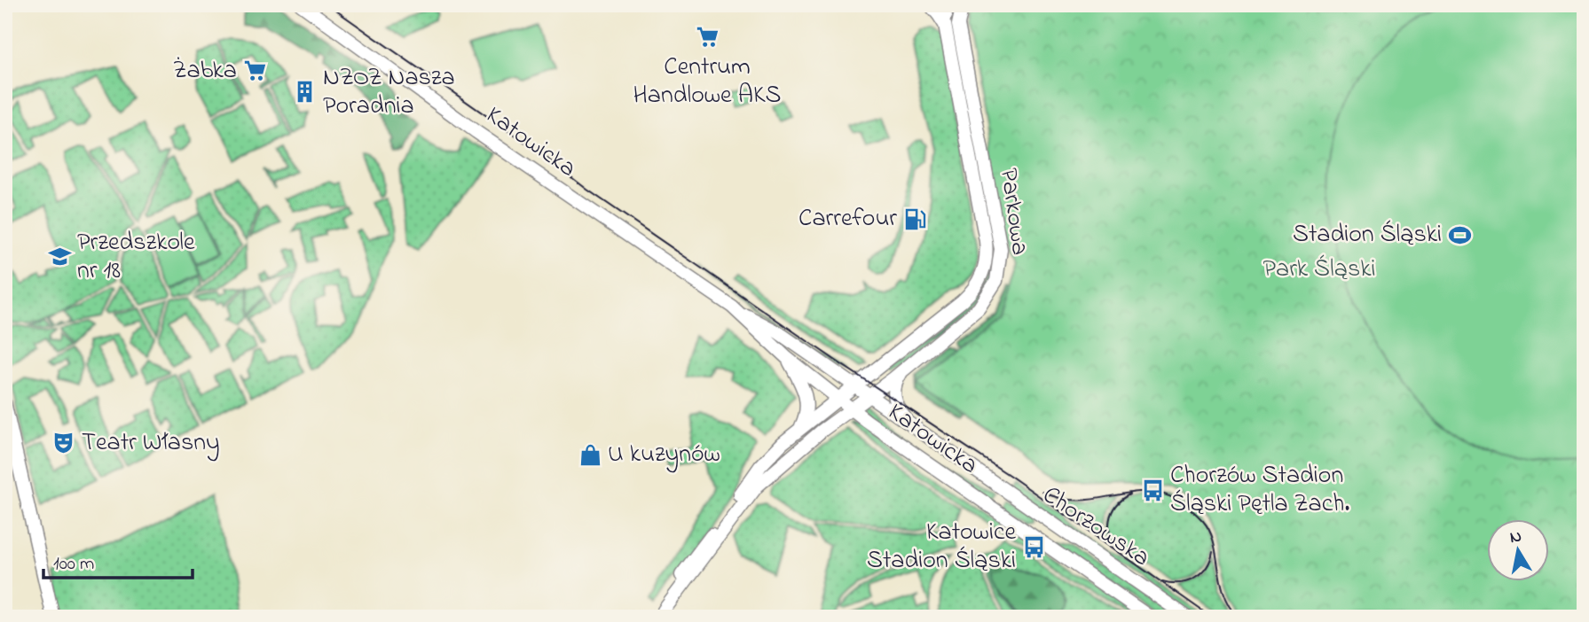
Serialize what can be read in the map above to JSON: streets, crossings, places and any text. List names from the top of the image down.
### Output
{
  "streets": {
    "street": ["Katowicka", "Parkowa", "Chorzowska"]
  },
  "crossings": [
    ["Katowicka", "Parkowa"],
    ["Katowicka", "Chorzowska"]
  ],
  "parks": ["Park Śląski"],
  "places": {
    "supermarket": ["Centrum Handlowe AKS", "Żabka"],
    "building": ["NZOZ Nasza Poradnia"],
    "fuel station": ["Carrefour"],
    "sports": ["Stadion Śląski"],
    "school or university": ["Przedszkole nr 18"],
    "theatre": ["Teatr Własny"],
    "shop": ["U kuzynów"],
    "bus stop": ["Chorzów Stadion Śląski Pętla Zach.", "Katowice Stadion Śląski"]
  },
  "scale_bar": "100 m",
  "north": "top"
}
